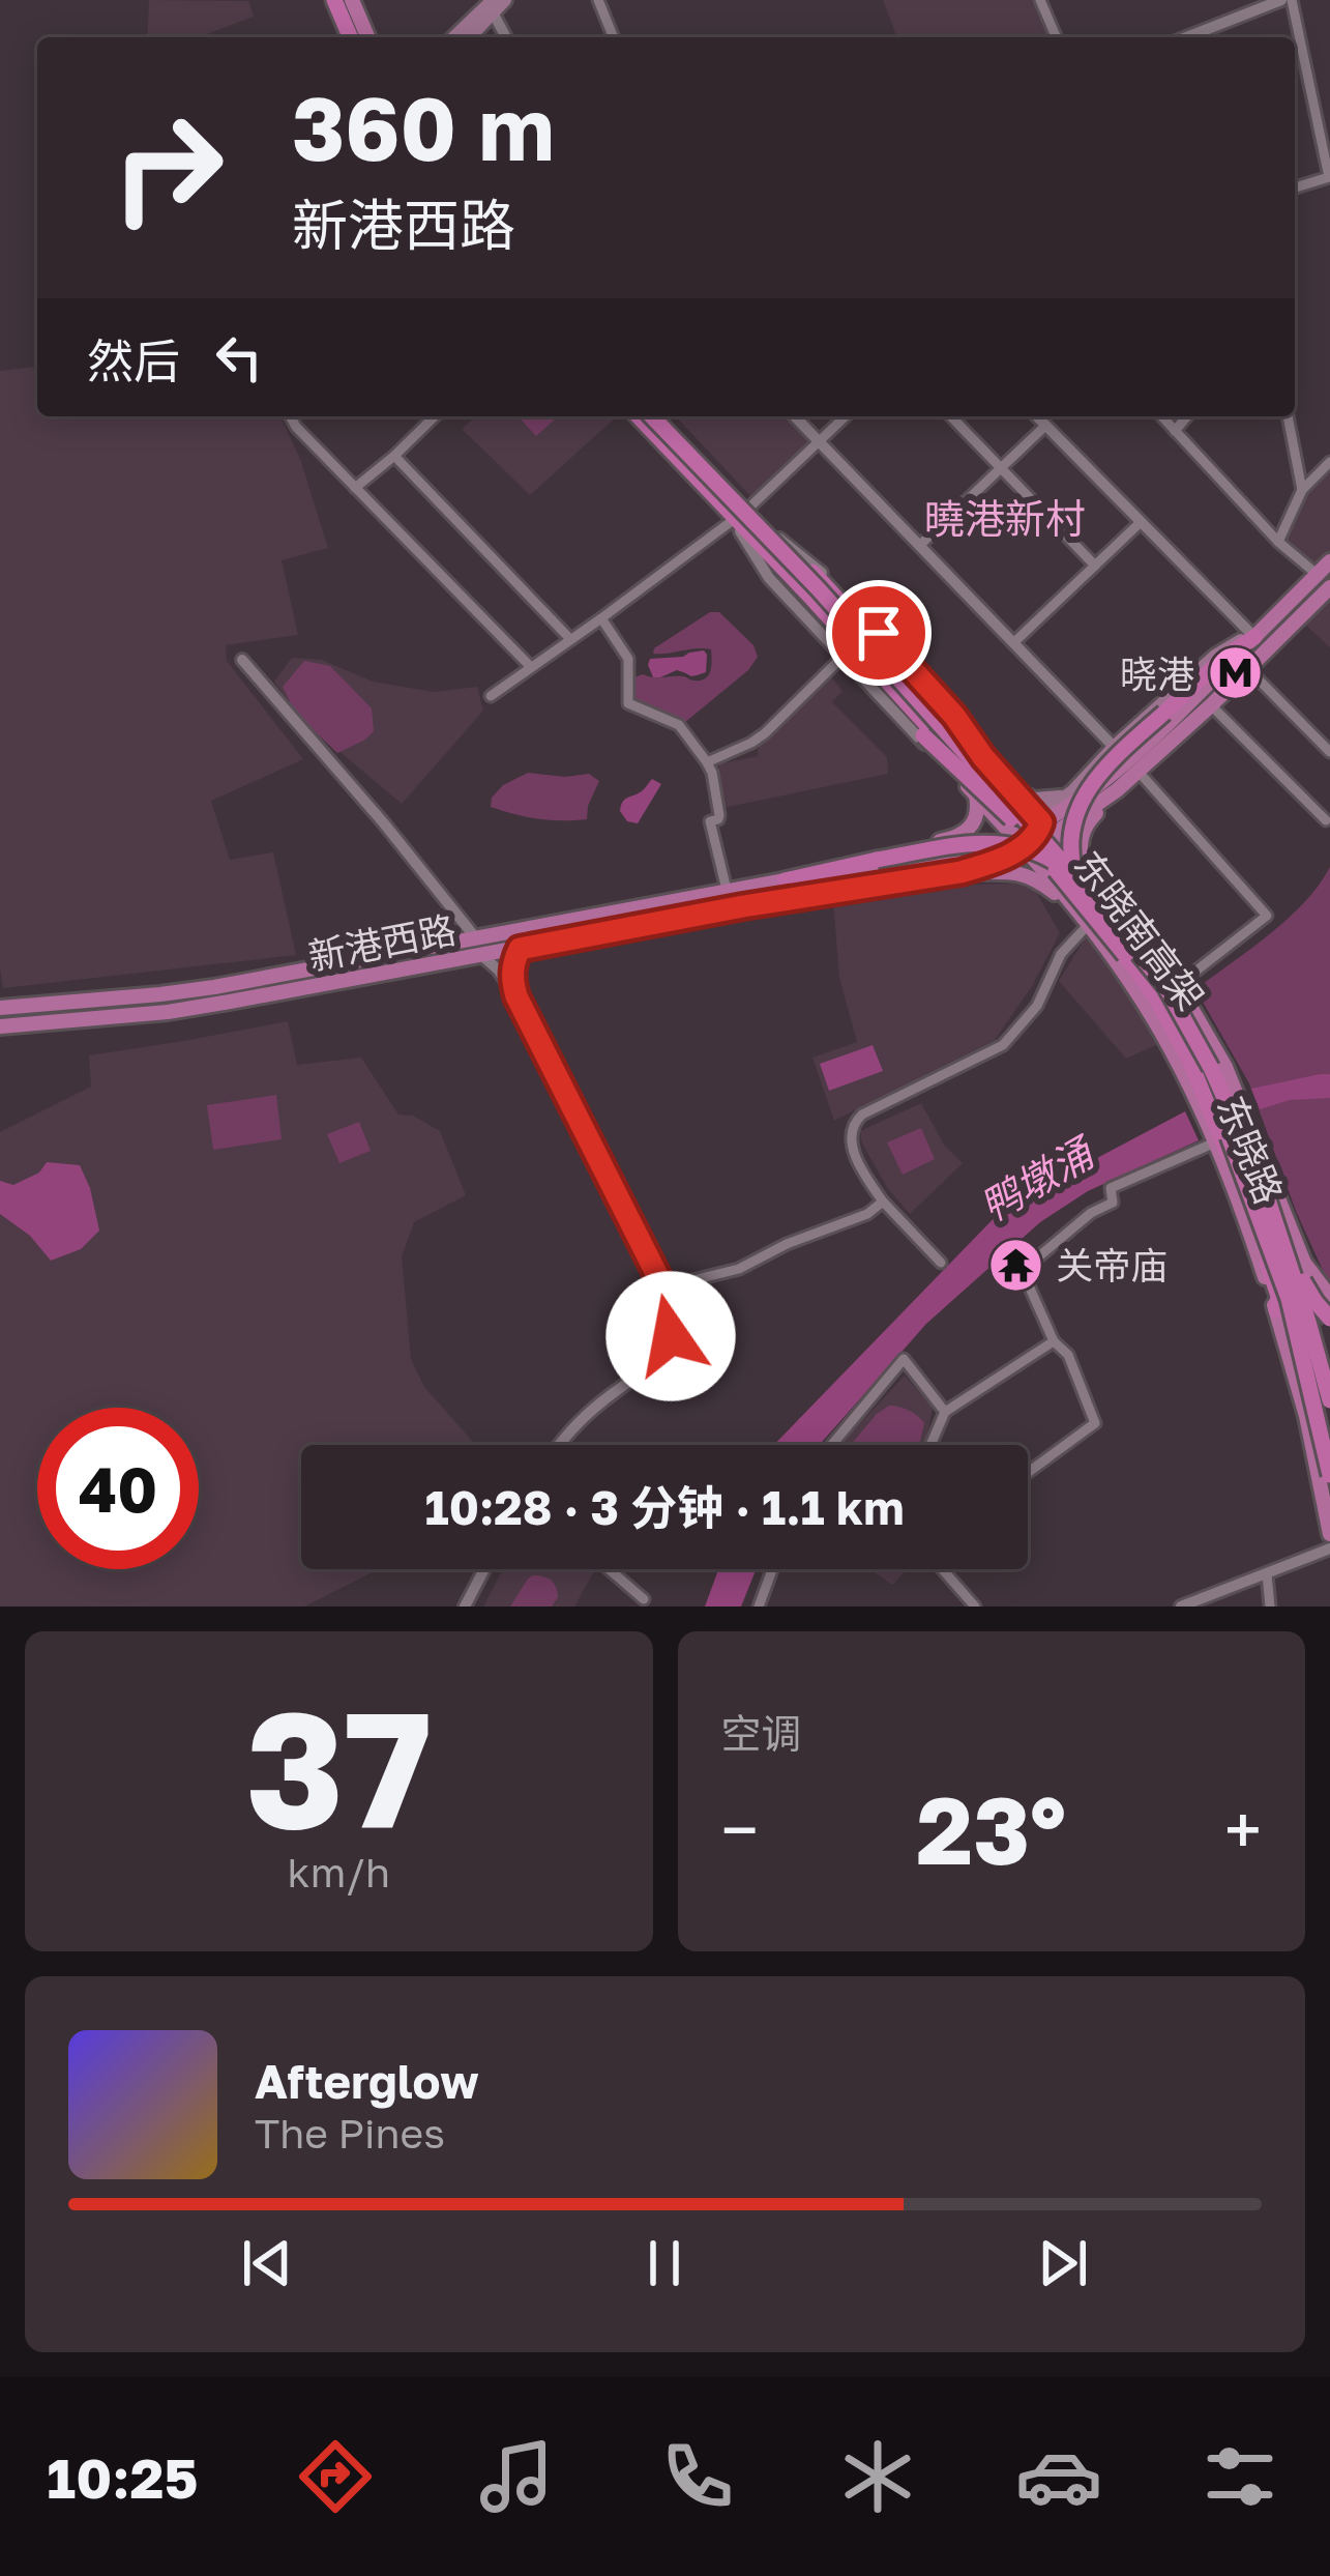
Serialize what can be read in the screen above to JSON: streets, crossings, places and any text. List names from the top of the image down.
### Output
{
  "streets": {
    "highway": ["东晓南高架"],
    "main road": ["新港西路", "东晓路"]
  },
  "crossings": [
    ["东晓南高架", "新港西路"],
    ["东晓南高架", "东晓路"],
    ["新港西路", "东晓路"]
  ],
  "districts": ["曉港新村"],
  "water": ["鸭墩涌"],
  "places": {
    "metro station": ["晓港"],
    "temple": ["关帝庙"]
  },
  "page": {
    "turn": ["360 m", "新港西路"],
    "then": "然后",
    "limit": "40",
    "trip": "10:28 · 3 分钟 · 1.1 km",
    "tile": [
      ["37", "km/h"],
      "空调"
    ],
    "heat": ["−", "23°", "+"],
    "song": ["Afterglow", "The Pines"],
    "tabs": "10:25"
  }
}
